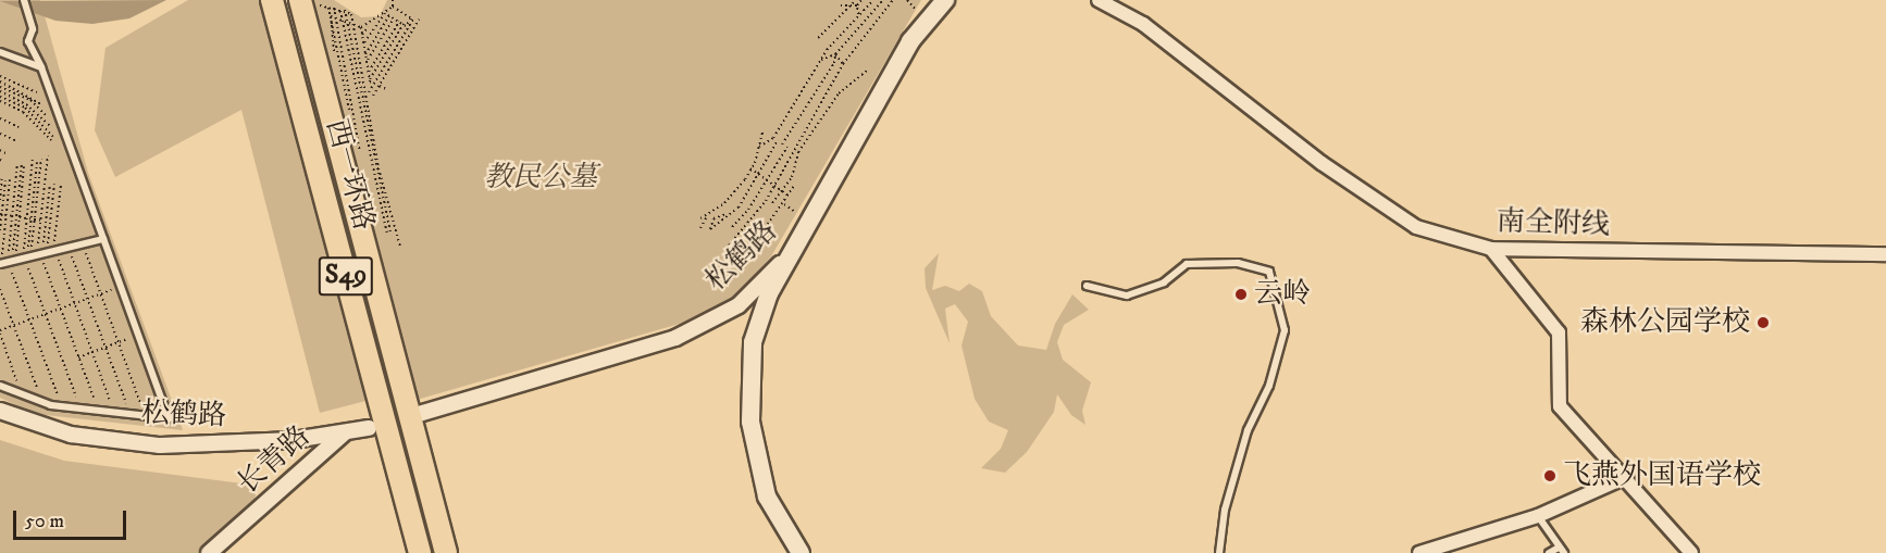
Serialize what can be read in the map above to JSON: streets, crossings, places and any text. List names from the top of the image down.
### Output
{
  "streets": {
    "highway": ["西一环路", "S49"],
    "main road": ["松鹤路"],
    "street": ["南全附线", "长青路"]
  },
  "crossings": [
    ["松鹤路", "长青路"]
  ],
  "parks": ["教民公墓"],
  "places": ["云岭", "森林公园学校", "飞燕外国语学校"],
  "scale_bar": "50 m"
}
